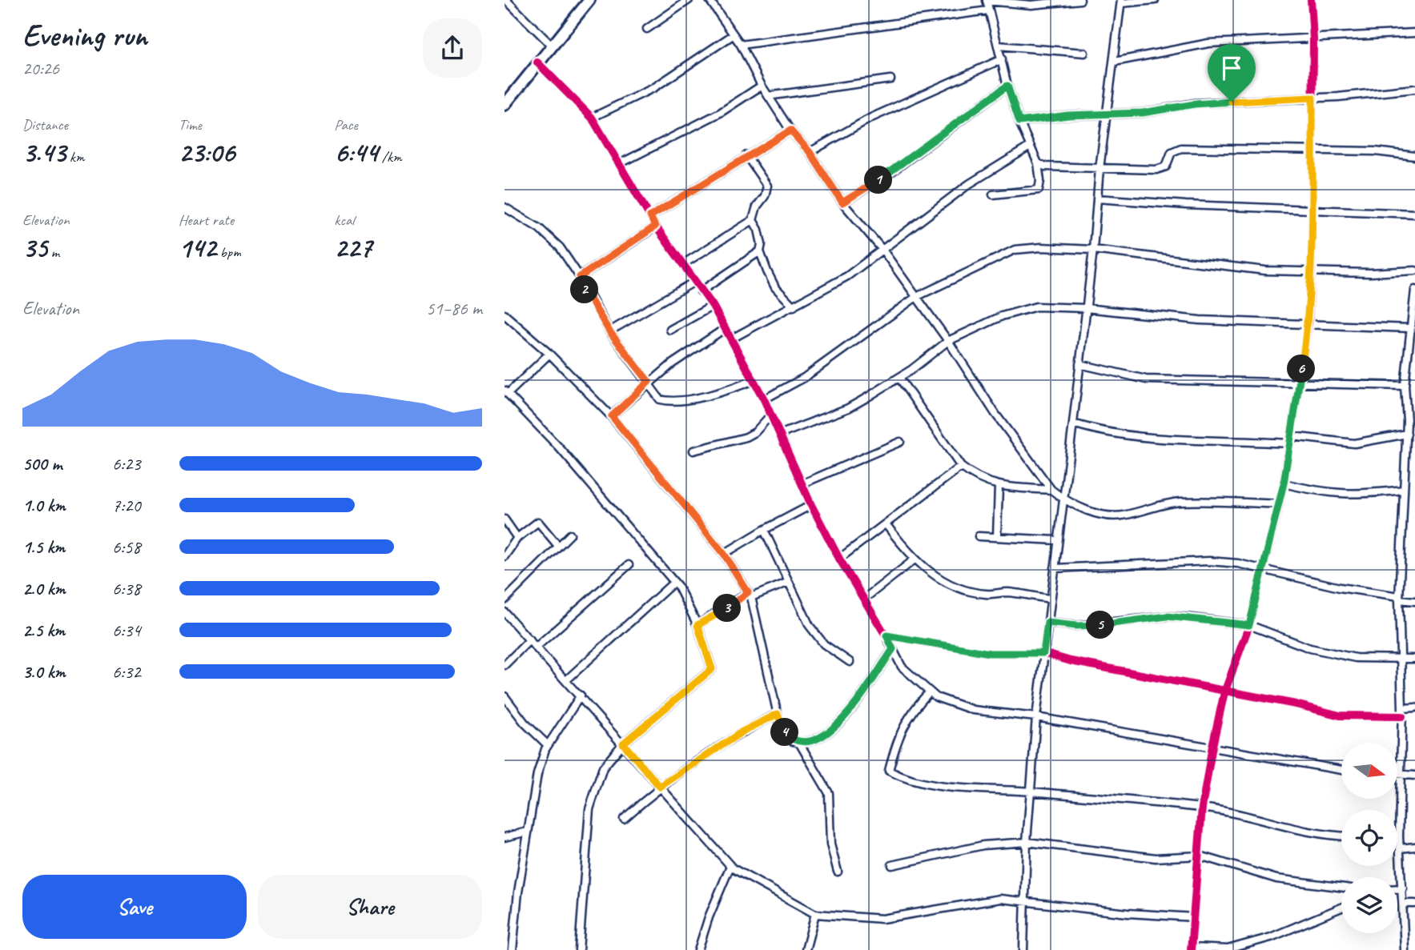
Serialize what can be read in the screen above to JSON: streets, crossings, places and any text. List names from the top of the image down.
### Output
{
  "north": "right",
  "page": {
    "heading": ["Evening run", "20:26"],
    "stats": [
      ["Distance", "3.43 km"],
      ["Time", "23:06"],
      ["Pace", "6:44 /km"],
      ["Elevation", "35 m"],
      ["Heart rate", "142 bpm"],
      ["kcal", "227"]
    ],
    "pins": [
      "1",
      "2",
      "6",
      "3",
      "5",
      "4"
    ],
    "chart": ["Elevation", "51–86 m"],
    "list": [
      {
        "name": "500 m",
        "note": "6:23"
      },
      {
        "name": "1.0 km",
        "note": "7:20"
      },
      {
        "name": "1.5 km",
        "note": "6:58"
      },
      {
        "name": "2.0 km",
        "note": "6:38"
      },
      {
        "name": "2.5 km",
        "note": "6:34"
      },
      {
        "name": "3.0 km",
        "note": "6:32"
      }
    ],
    "buttons": ["Save", "Share"]
  }
}
